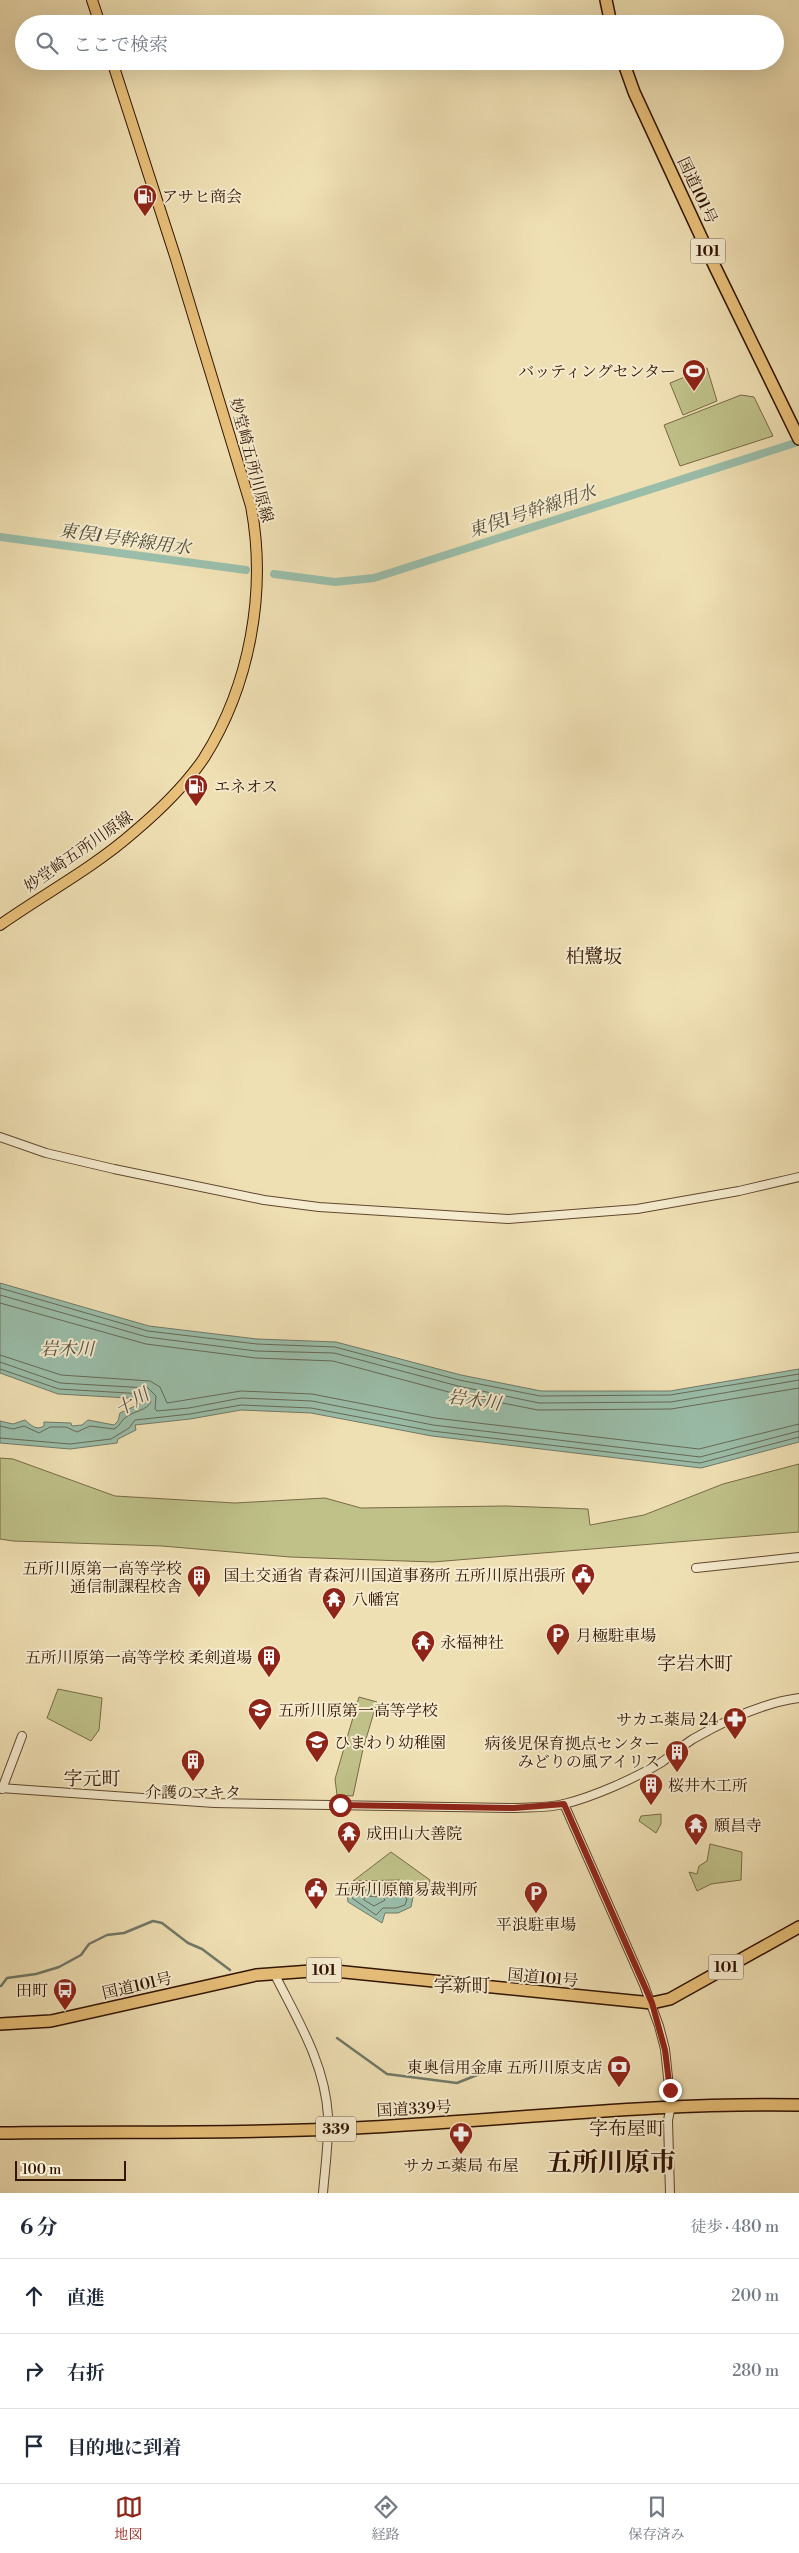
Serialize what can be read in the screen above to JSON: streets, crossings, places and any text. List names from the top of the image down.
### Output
{
  "streets": {
    "highway": [
      "国道101号",
      "101",
      "国道339号",
      "339"
    ],
    "main road": ["妙堂崎五所川原線"]
  },
  "districts": [
    "柏鷺坂",
    "字岩木町",
    "字元町",
    "字新町",
    "字布屋町",
    "五所川原市"
  ],
  "water": ["東俣1号幹線用水", "岩木川", "十川"],
  "places": {
    "fuel station": ["アサヒ商会", "エネオス"],
    "sports": ["バッティングセンター"],
    "public building": ["国土交通省 青森河川国道事務所 五所川原出張所", "五所川原簡易裁判所"],
    "building": [
      "五所川原第一高等学校 通信制課程校舎",
      "五所川原第一高等学校 柔剣道場",
      "病後児保育拠点センター みどりの風アイリス",
      "介護のマキタ",
      "桜井木工所"
    ],
    "temple": [
      "八幡宮",
      "永福神社",
      "願昌寺",
      "成田山大善院"
    ],
    "parking": ["月極駐車場", "平浪駐車場"],
    "school or university": ["五所川原第一高等学校", "ひまわり幼稚園"],
    "pharmacy": ["サカエ薬局 24", "サカエ薬局 布屋"],
    "bus stop": ["田町"],
    "bank": ["東奥信用金庫 五所川原支店"]
  },
  "scale_bar": "100 m",
  "page": {
    "search": "ここで検索",
    "scale": "100 m",
    "heading": ["6 分", "徒歩 · 480 m"],
    "list": [
      ["直進", "200 m"],
      ["右折", "280 m"],
      "目的地に到着"
    ],
    "nav": ["地図", "経路", "保存済み"]
  }
}
